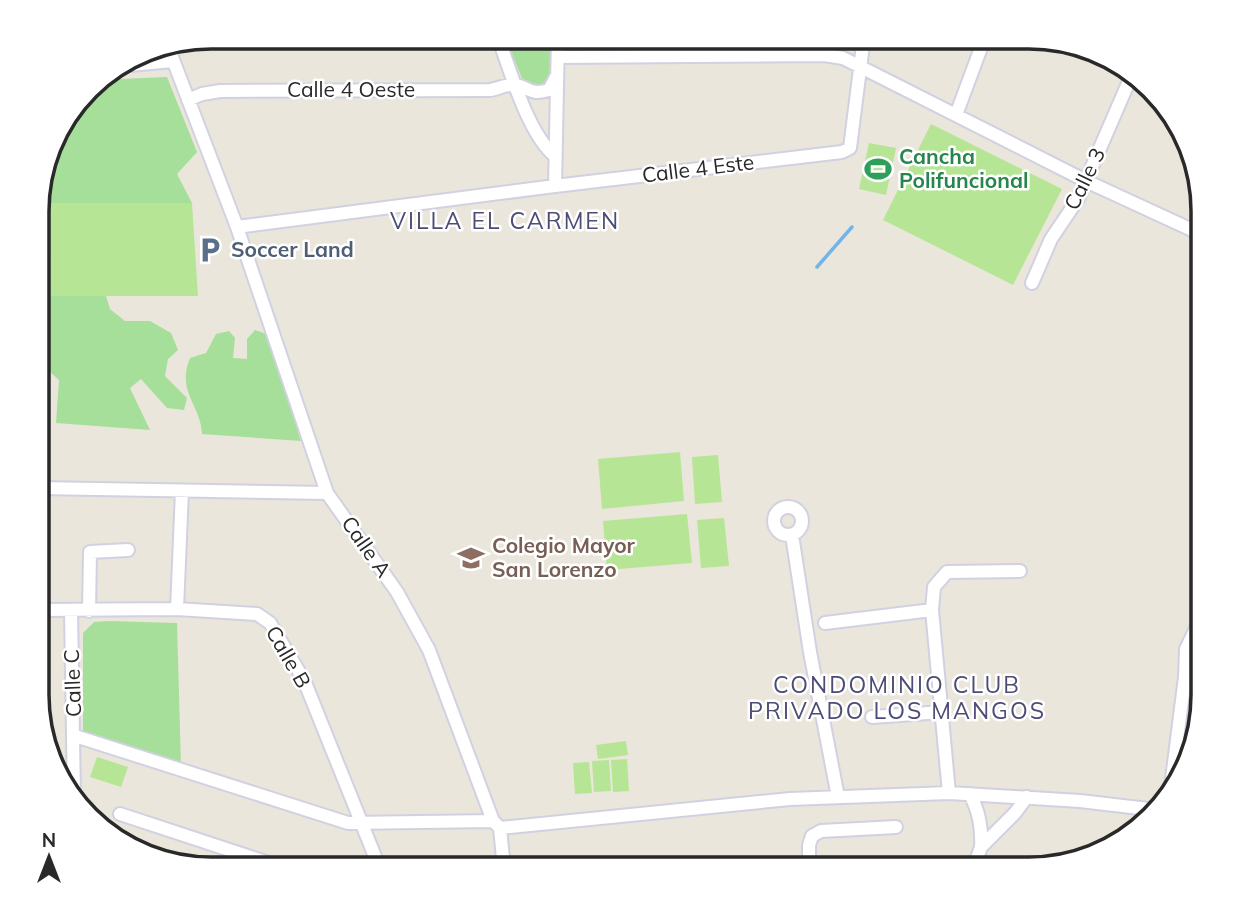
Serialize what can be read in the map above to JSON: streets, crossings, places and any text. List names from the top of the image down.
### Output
{
  "streets": {
    "street": [
      "Calle 4 Oeste",
      "Calle 4 Este",
      "Calle 3",
      "Calle A",
      "Calle B",
      "Calle C"
    ]
  },
  "crossings": [
    ["Calle 4 Oeste", "Calle A"],
    ["Calle 4 Este", "Calle A"],
    ["Calle B", "Calle C"]
  ],
  "districts": ["VILLA EL CARMEN", "CONDOMINIO CLUB PRIVADO LOS MANGOS"],
  "places": {
    "sports": ["Cancha Polifuncional"],
    "parking": ["Soccer Land"],
    "school or university": ["Colegio Mayor San Lorenzo"]
  },
  "north": "top"
}
